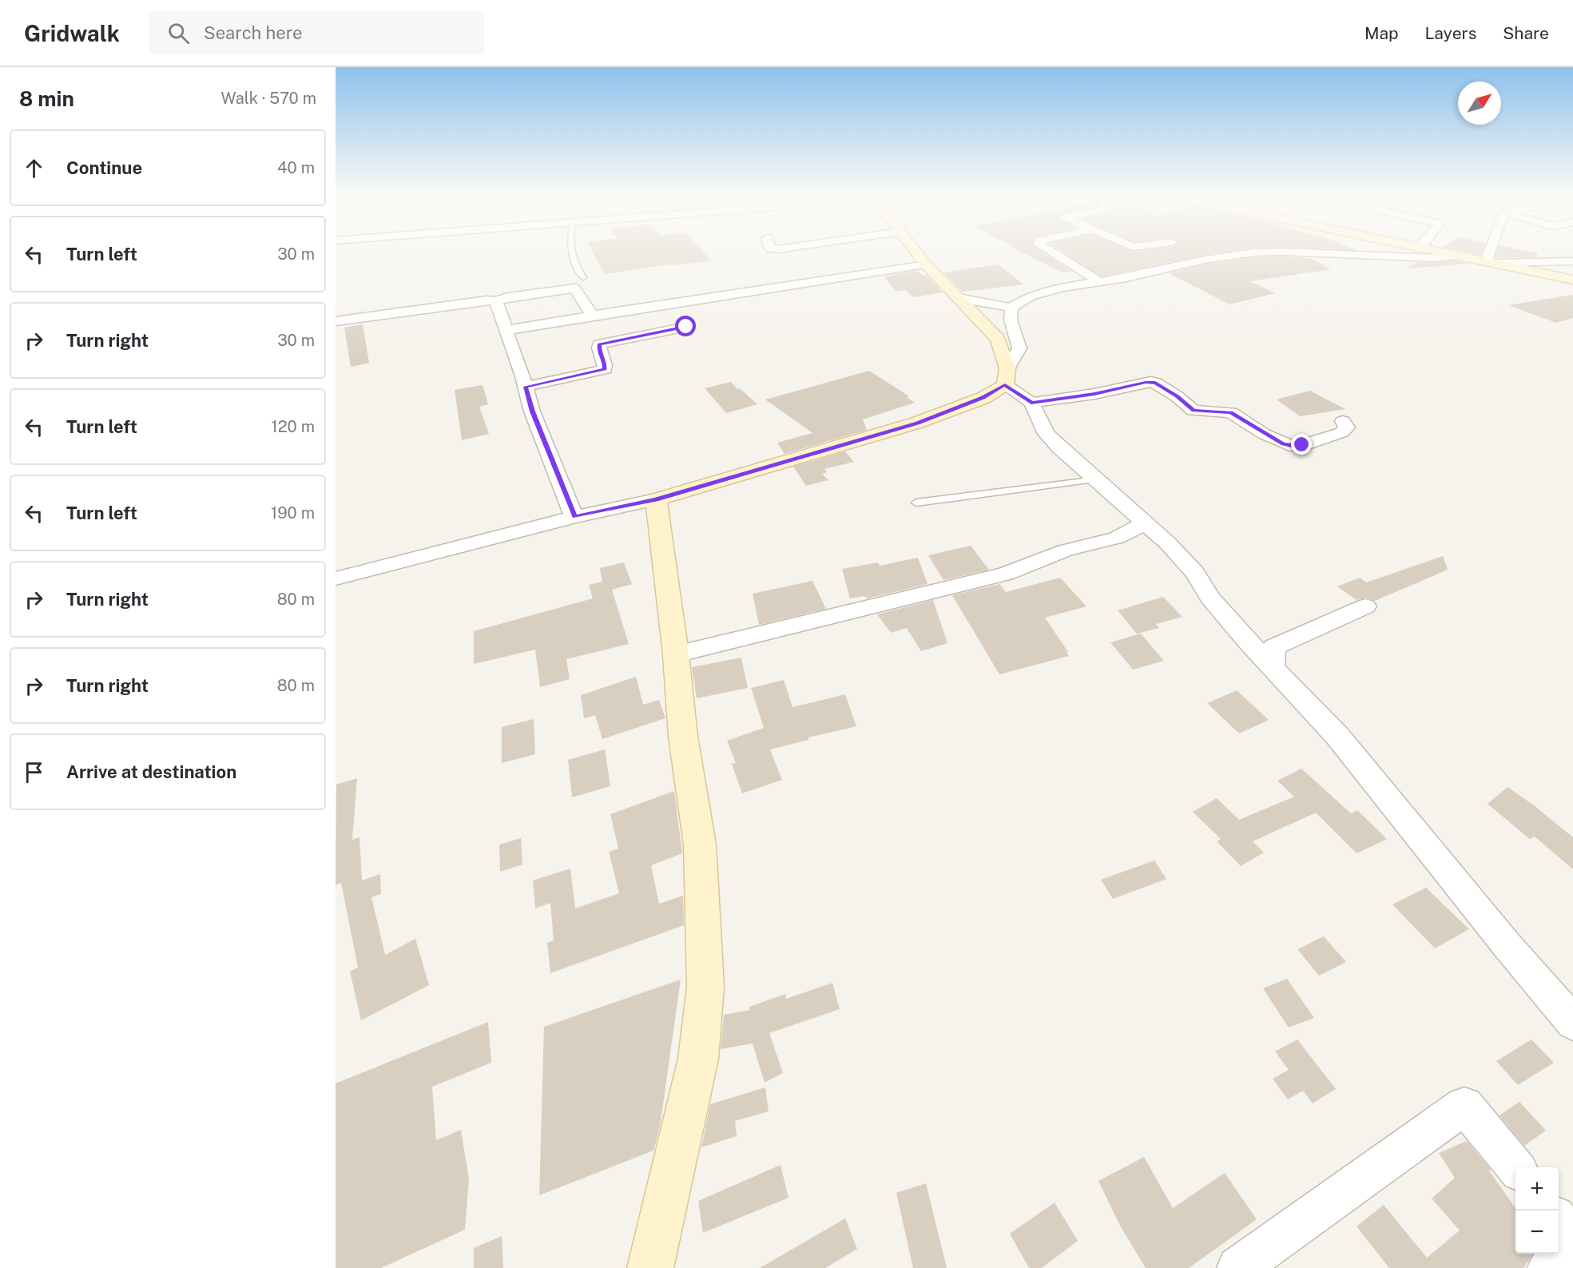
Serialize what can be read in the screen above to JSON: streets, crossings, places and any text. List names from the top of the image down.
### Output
{
  "north": "top right",
  "page": {
    "header": "Gridwalk",
    "search": "Search here",
    "nav": ["Map", "Layers", "Share"],
    "heading": ["8 min", "Walk · 570 m"],
    "list": [
      ["Continue", "40 m"],
      ["Turn left", "30 m"],
      ["Turn right", "30 m"],
      ["Turn left", "120 m"],
      ["Turn left", "190 m"],
      ["Turn right", "80 m"],
      ["Turn right", "80 m"],
      "Arrive at destination"
    ],
    "map_buttons": ["+", "−"]
  }
}
